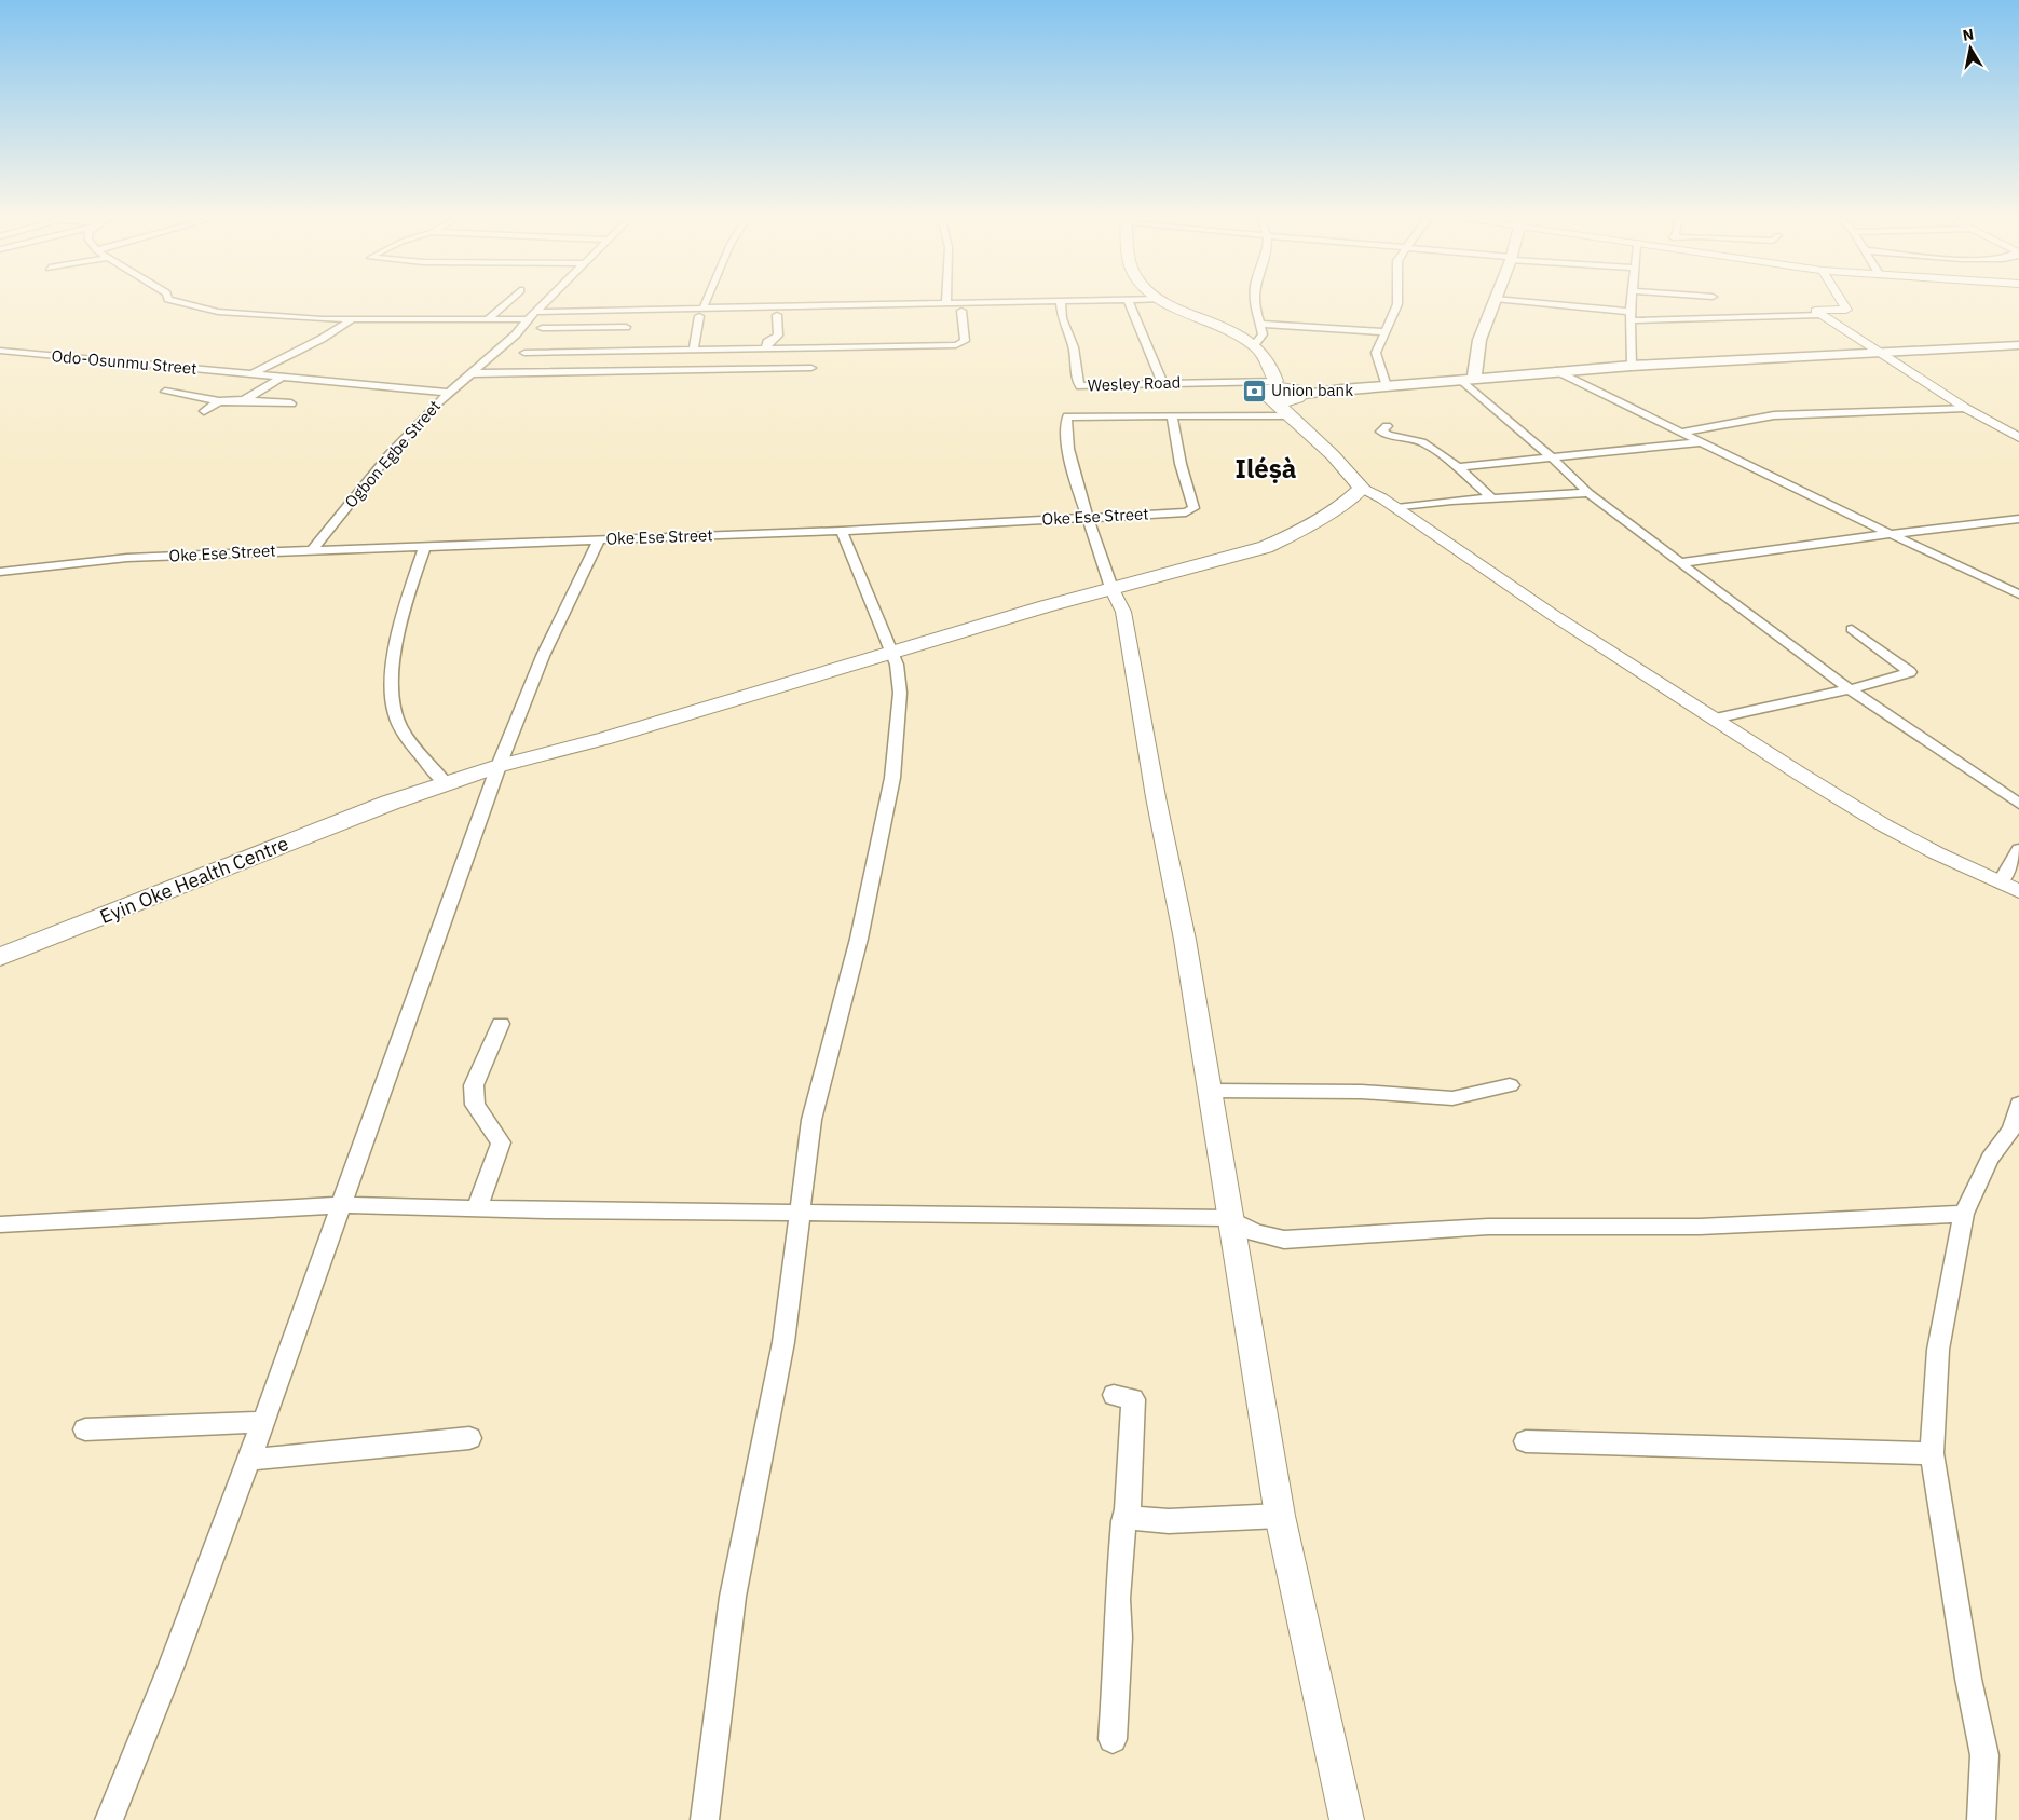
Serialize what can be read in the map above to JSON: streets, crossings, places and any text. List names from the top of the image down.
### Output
{
  "streets": {
    "main road": ["Eyin Oke Health Centre"],
    "street": [
      "Odo-Osunmu Street",
      "Wesley Road",
      "Ogbon Egbe Street",
      "Oke Ese Street"
    ]
  },
  "crossings": [
    ["Odo-Osunmu Street", "Ogbon Egbe Street"],
    ["Wesley Road", "Oke Ese Street"],
    ["Ogbon Egbe Street", "Oke Ese Street"]
  ],
  "districts": ["Iléṣà"],
  "places": {
    "bank": ["Union bank"]
  },
  "north": "top"
}
